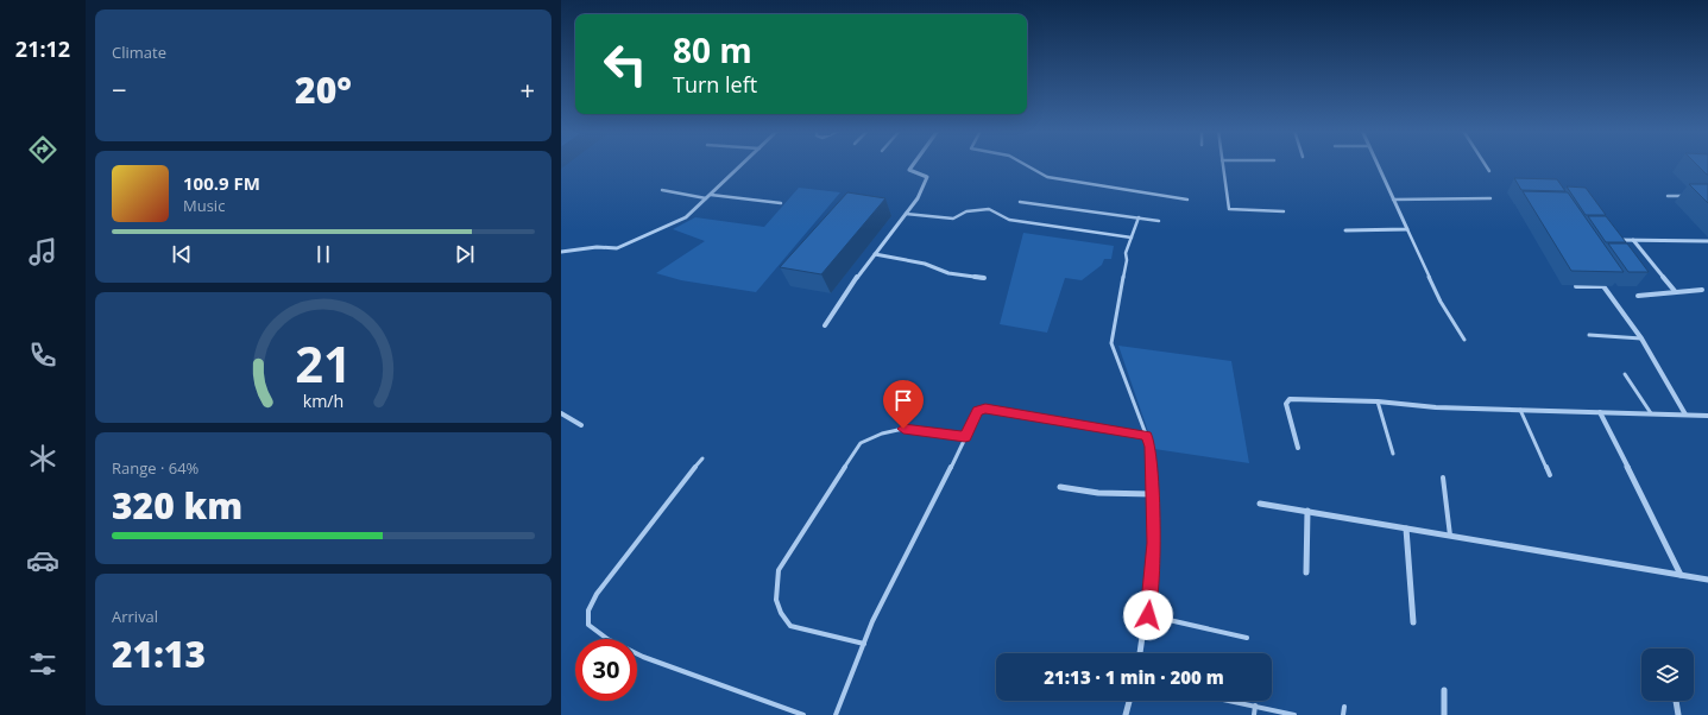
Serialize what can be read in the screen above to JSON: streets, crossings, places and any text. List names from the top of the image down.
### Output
{
  "page": {
    "tabs": "21:12",
    "tile": [
      "Climate",
      ["Range · 64%", "320 km"],
      ["Arrival", "21:13"]
    ],
    "turn": ["80 m", "Turn left"],
    "heat": ["−", "20°", "+"],
    "song": ["100.9 FM", "Music"],
    "limit": "30",
    "trip": "21:13 · 1 min · 200 m",
    "gauge": ["21", "km/h"]
  }
}
